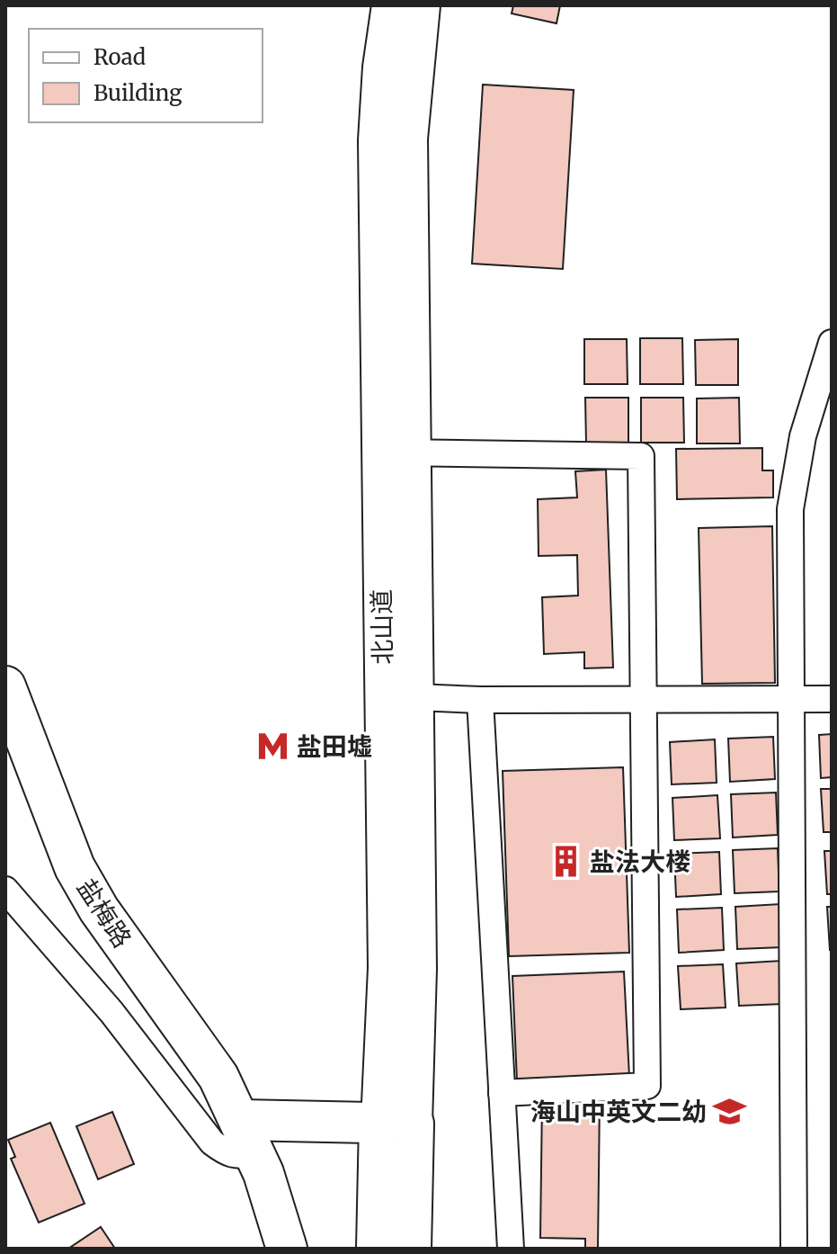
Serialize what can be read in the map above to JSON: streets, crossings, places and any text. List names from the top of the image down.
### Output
{
  "streets": {
    "main road": ["北山道", "盐梅路"]
  },
  "places": {
    "metro station": ["盐田墟"],
    "building": ["盐法大楼"],
    "school or university": ["海山中英文二幼"]
  },
  "legend": ["Road", "Building"]
}
